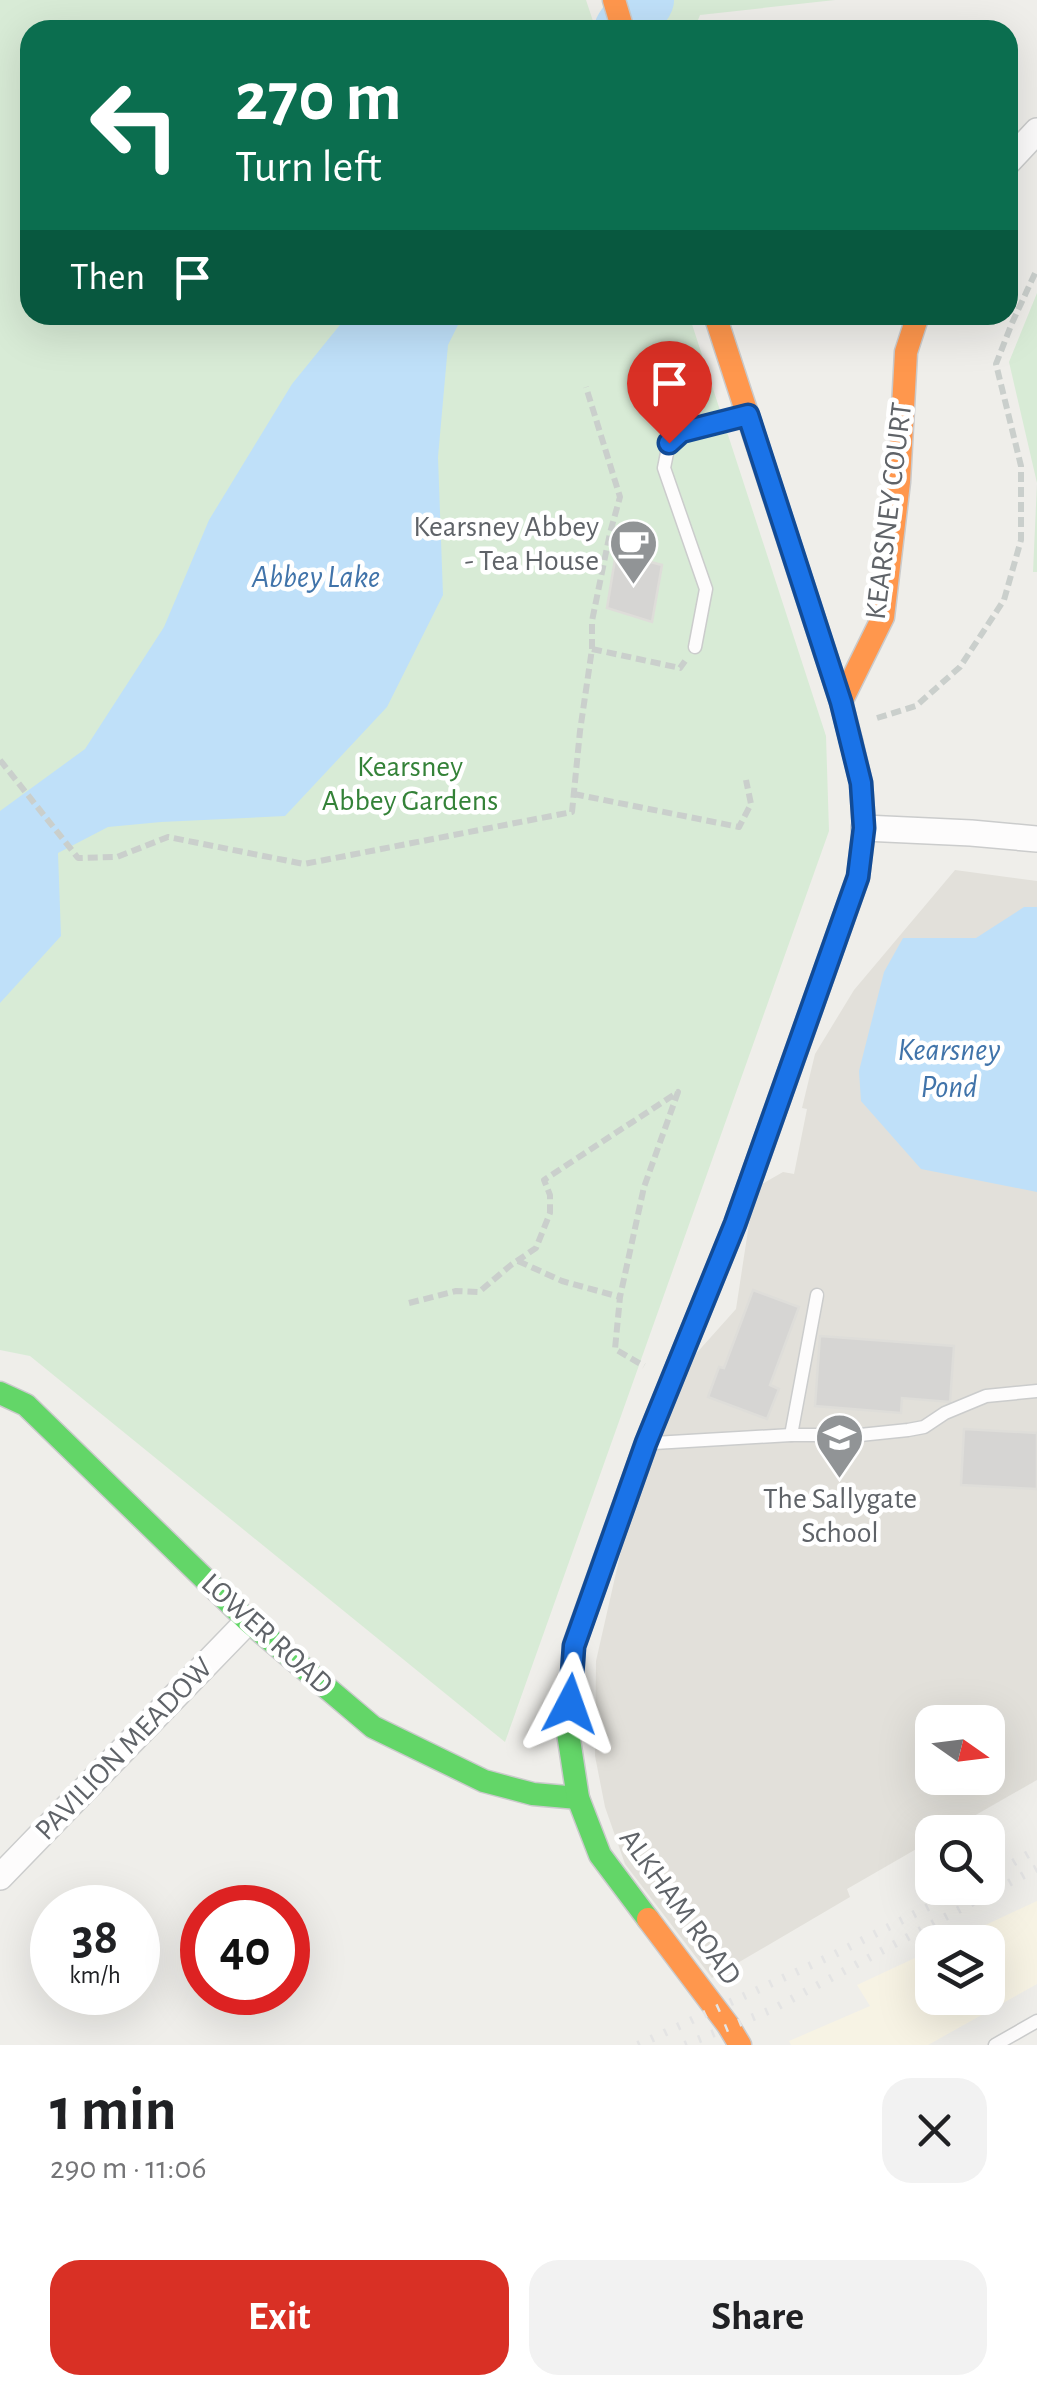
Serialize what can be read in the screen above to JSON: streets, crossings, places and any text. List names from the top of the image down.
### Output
{
  "streets": {
    "street": [
      "KEARSNEY COURT",
      "LOWER ROAD",
      "PAVILION MEADOW",
      "ALKHAM ROAD"
    ]
  },
  "crossings": [
    ["KEARSNEY COURT", "ALKHAM ROAD"],
    ["LOWER ROAD", "PAVILION MEADOW"],
    ["LOWER ROAD", "ALKHAM ROAD"]
  ],
  "water": ["Abbey Lake", "Kearsney Pond"],
  "parks": ["Kearsney Abbey Gardens"],
  "places": {
    "cafe": ["Kearsney Abbey - Tea House"],
    "school or university": ["The Sallygate School"]
  },
  "north": "right",
  "page": {
    "turn": ["270 m", "Turn left"],
    "then": "Then",
    "speed": "38 km/h",
    "limit": "40",
    "heading": ["1 min", "290 m · 11:06"],
    "buttons": ["Exit", "Share"]
  }
}
